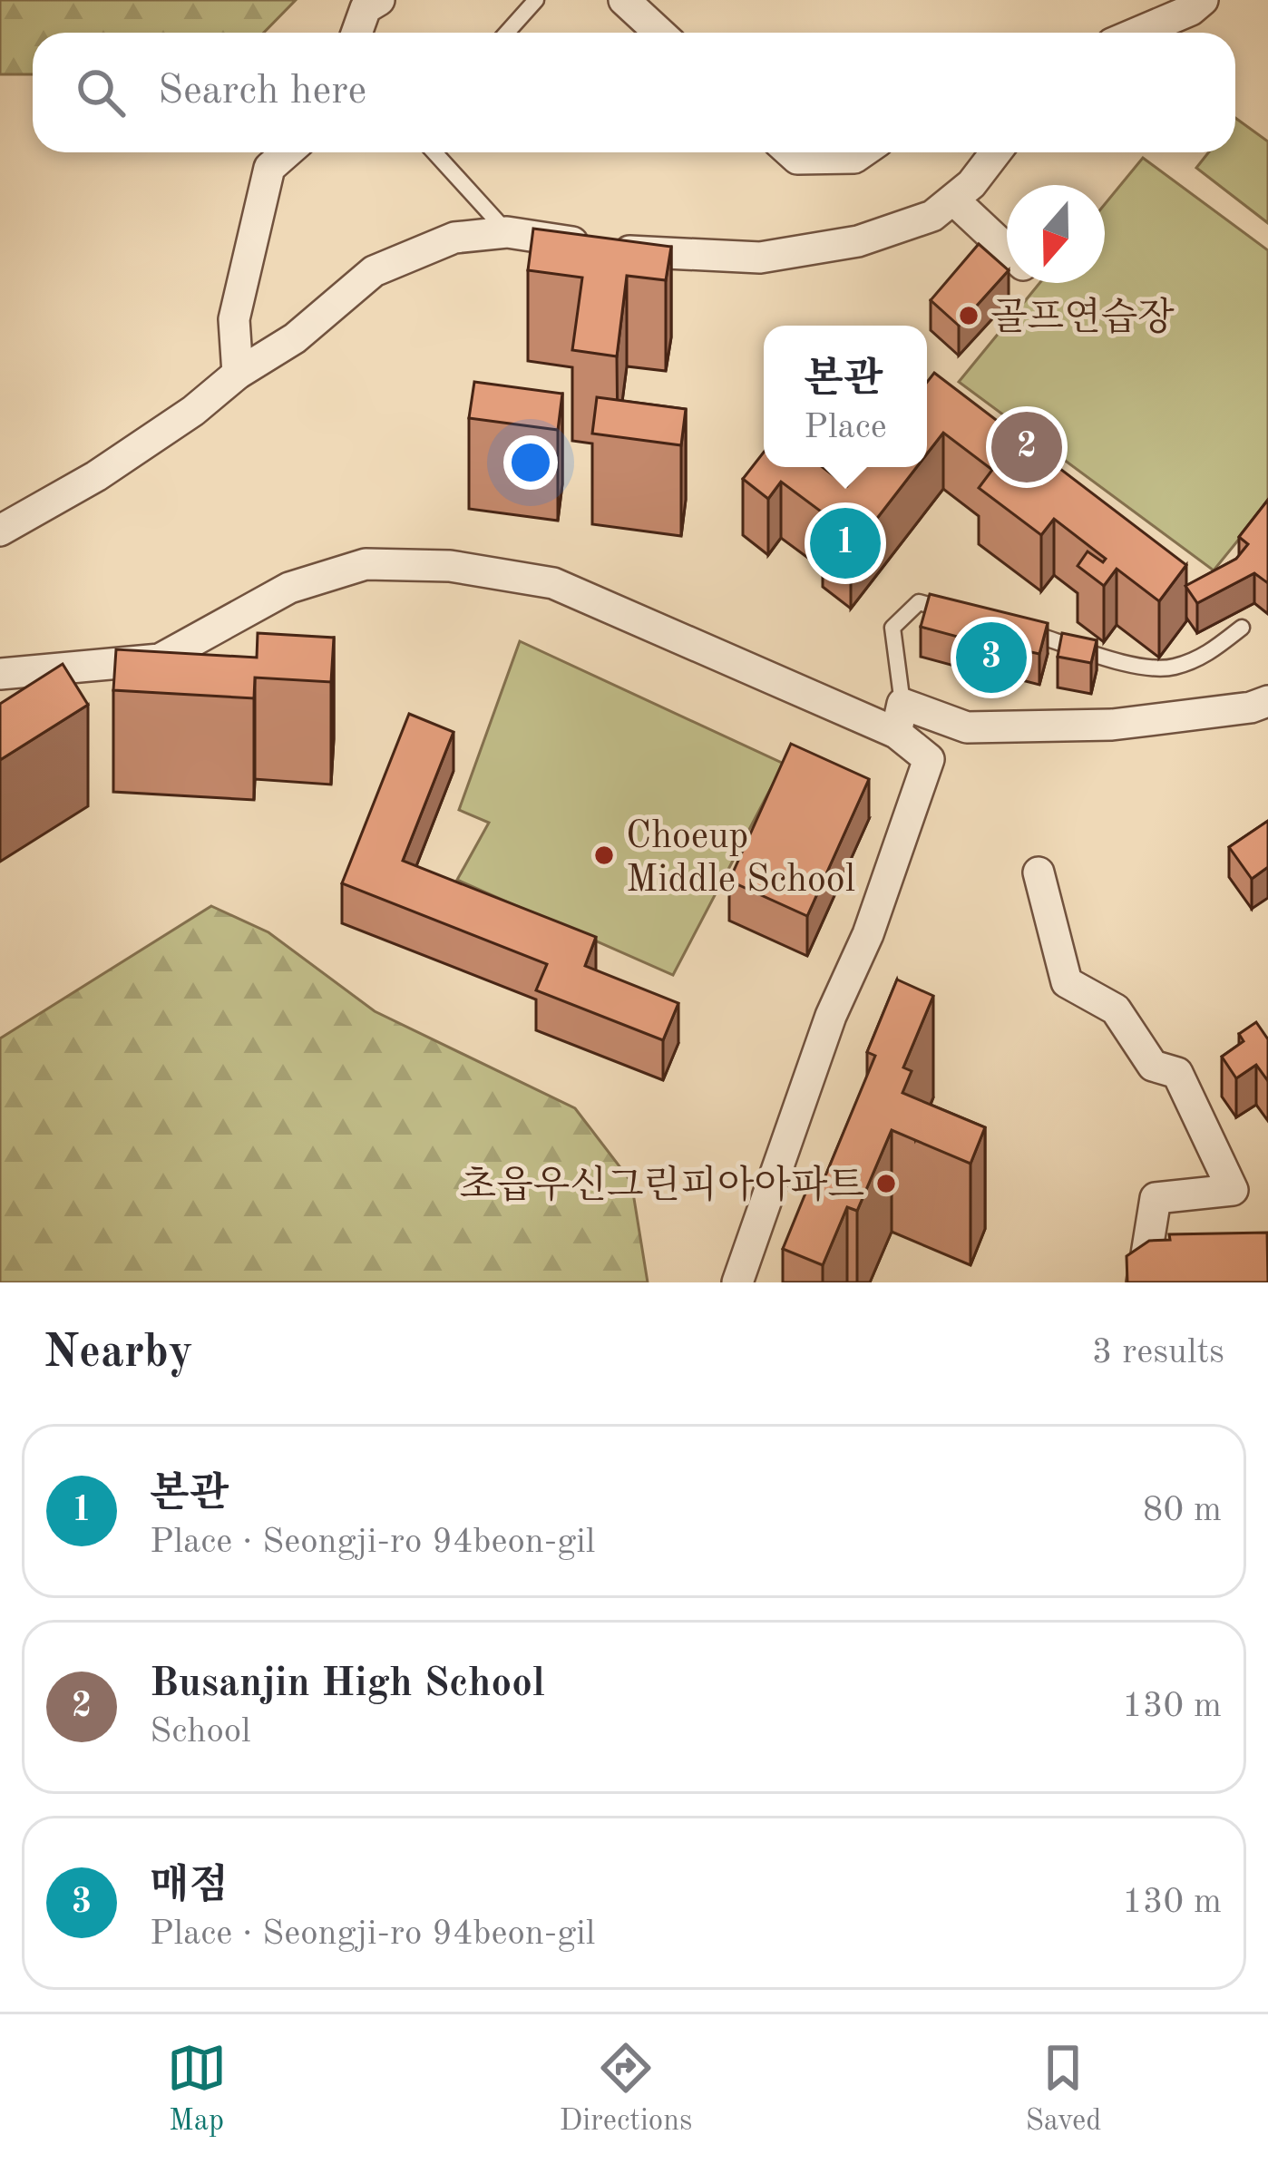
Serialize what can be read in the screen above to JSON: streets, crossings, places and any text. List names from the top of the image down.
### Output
{
  "places": ["골프연습장", "Choeup Middle School", "초읍우신그린피아아파트"],
  "north": "bottom",
  "page": {
    "search": "Search here",
    "popup": ["본관", "Place"],
    "pins": ["2", "1", "3"],
    "heading": ["Nearby", "3 results"],
    "list": [
      {
        "mark": "1",
        "name": "본관",
        "note": "Place · Seongji-ro 94beon-gil",
        "value": "80 m"
      },
      {
        "mark": "2",
        "name": "Busanjin High School",
        "note": "School",
        "value": "130 m"
      },
      {
        "mark": "3",
        "name": "매점",
        "note": "Place · Seongji-ro 94beon-gil",
        "value": "130 m"
      }
    ],
    "nav": ["Map", "Directions", "Saved"]
  }
}
